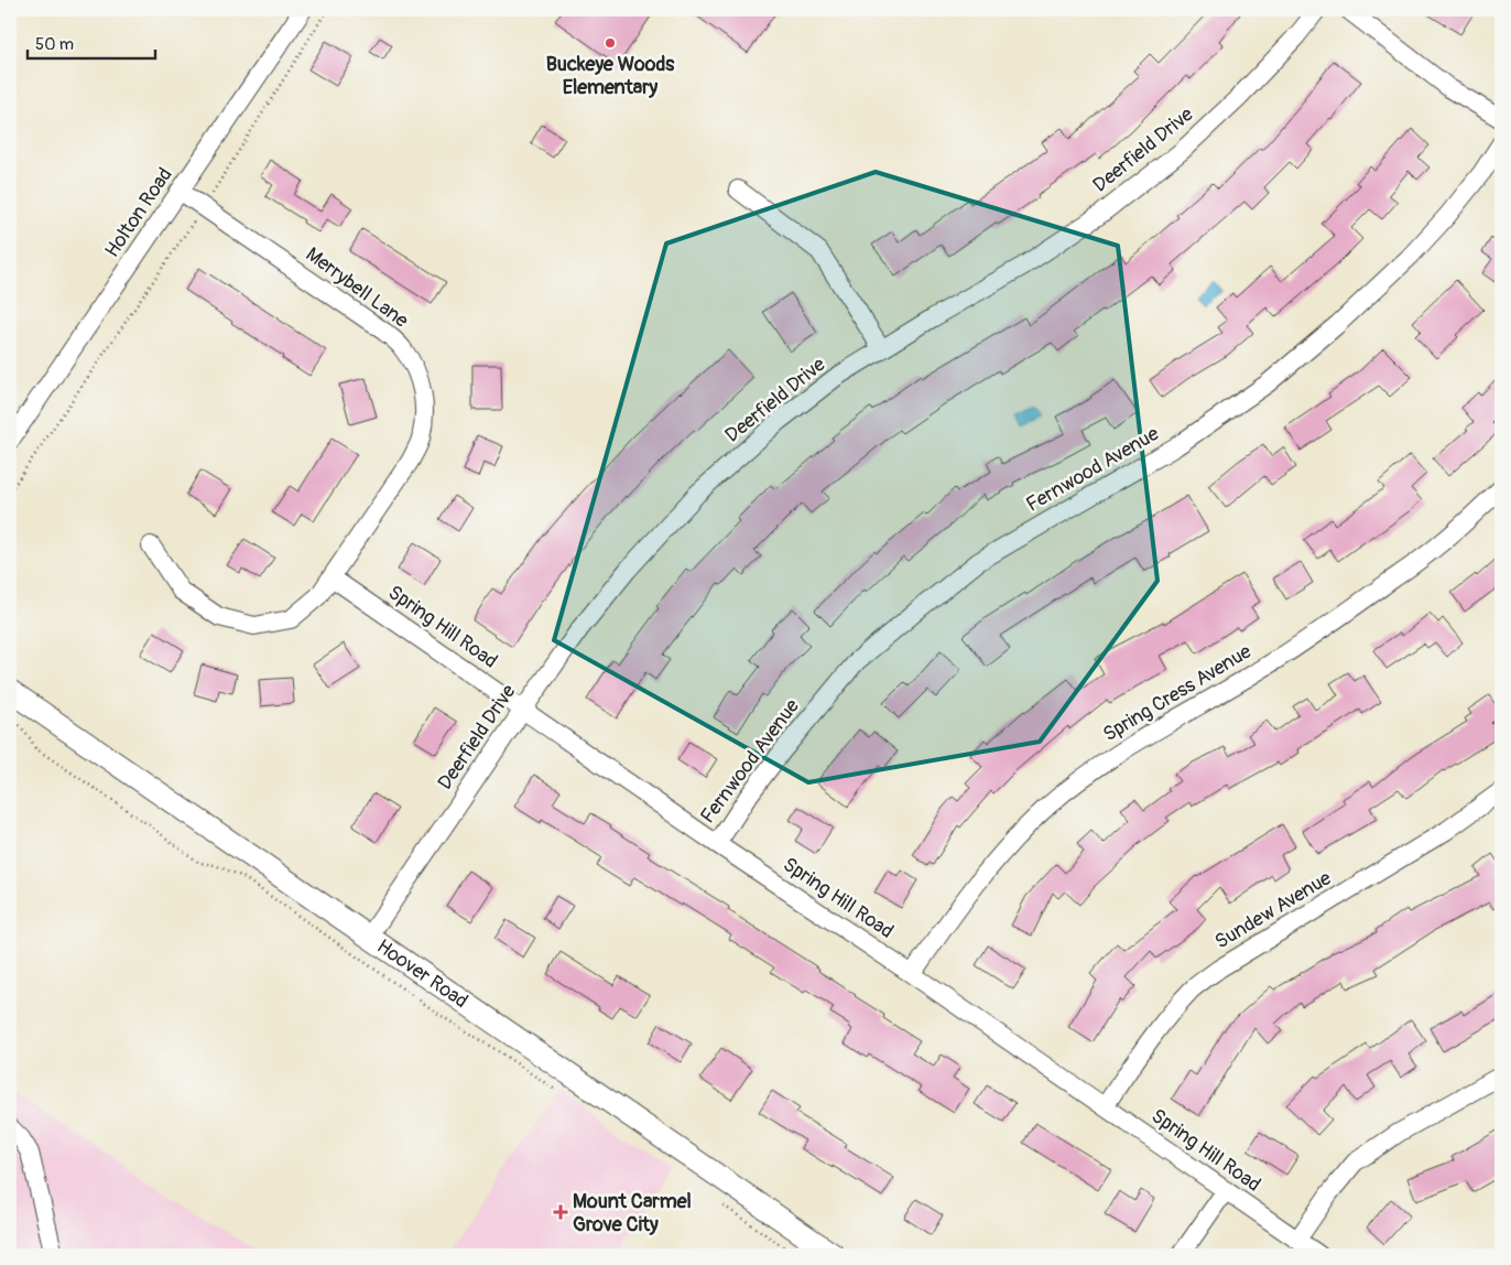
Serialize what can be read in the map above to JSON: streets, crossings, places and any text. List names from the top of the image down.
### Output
{
  "streets": {
    "main road": ["Hoover Road"],
    "street": [
      "Deerfield Drive",
      "Holton Road",
      "Merrybell Lane",
      "Fernwood Avenue",
      "Spring Hill Road",
      "Spring Cress Avenue",
      "Sundew Avenue"
    ]
  },
  "crossings": [
    ["Deerfield Drive", "Spring Hill Road"],
    ["Deerfield Drive", "Hoover Road"],
    ["Holton Road", "Merrybell Lane"],
    ["Merrybell Lane", "Spring Hill Road"],
    ["Fernwood Avenue", "Spring Hill Road"],
    ["Spring Hill Road", "Spring Cress Avenue"],
    ["Spring Hill Road", "Sundew Avenue"]
  ],
  "places": {
    "other": ["Buckeye Woods Elementary"],
    "health": ["Mount Carmel Grove City"]
  },
  "scale_bar": "50 m"
}
